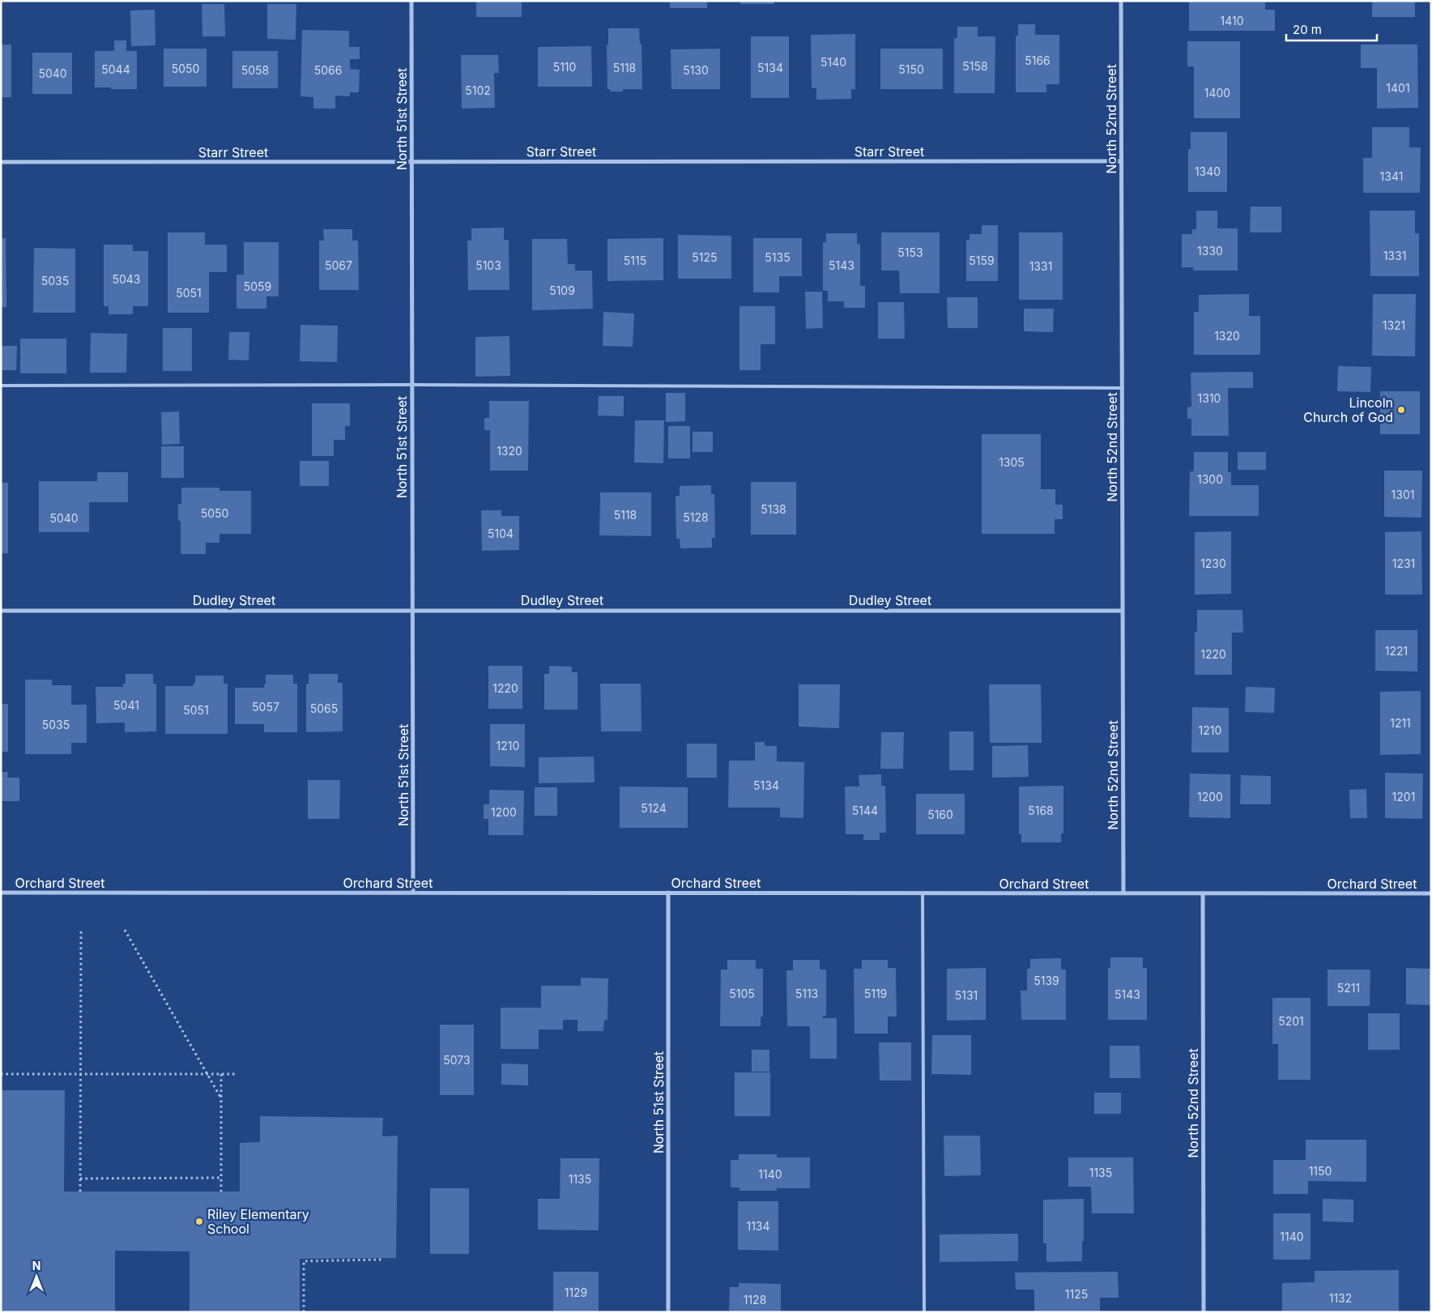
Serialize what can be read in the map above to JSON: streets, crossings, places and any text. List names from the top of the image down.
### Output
{
  "streets": {
    "street": [
      "North 51st Street",
      "North 52nd Street",
      "Starr Street",
      "Dudley Street",
      "Orchard Street"
    ]
  },
  "crossings": [
    ["North 51st Street", "Starr Street"],
    ["North 51st Street", "Dudley Street"],
    ["North 51st Street", "Orchard Street"],
    ["North 52nd Street", "Starr Street"],
    ["North 52nd Street", "Dudley Street"],
    ["North 52nd Street", "Orchard Street"]
  ],
  "places": ["Lincoln Church of God", "Riley Elementary School"],
  "house_numbers": [
    "1410",
    "5166",
    "5140",
    "5158",
    "5110",
    "5118",
    "5134",
    "5050",
    "5044",
    "5150",
    "5058",
    "5066",
    "5130",
    "5040",
    "1401",
    "5102",
    "1400",
    "1340",
    "1341",
    "1330",
    "5153",
    "1331",
    "5125",
    "5135",
    "5115",
    "5159",
    "5067",
    "5103",
    "5143",
    "1331",
    "5043",
    "5035",
    "5059",
    "5109",
    "5051",
    "1321",
    "1320",
    "1310",
    "1320",
    "1305",
    "1300",
    "1301",
    "5138",
    "5050",
    "5118",
    "5128",
    "5040",
    "5104",
    "1230",
    "1231",
    "1221",
    "1220",
    "1220",
    "5041",
    "5057",
    "5065",
    "5051",
    "1211",
    "5035",
    "1210",
    "1210",
    "5134",
    "1200",
    "1201",
    "5124",
    "5144",
    "5168",
    "1200",
    "5160",
    "5139",
    "5211",
    "5105",
    "5113",
    "5119",
    "5143",
    "5131",
    "5201",
    "5073",
    "1150",
    "1135",
    "1140",
    "1135",
    "1134",
    "1140",
    "1129",
    "1125",
    "1132",
    "1128"
  ],
  "scale_bar": "20 m",
  "north": "top"
}
